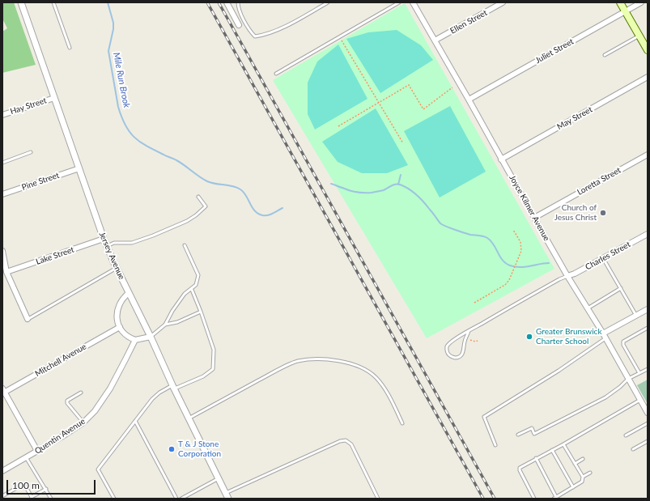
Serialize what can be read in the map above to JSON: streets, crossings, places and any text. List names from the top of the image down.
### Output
{
  "streets": {
    "street": [
      "Ellen Street",
      "Juliet Street",
      "Hay Street",
      "May Street",
      "Pine Street",
      "Loretta Street",
      "Joyce Kilmer Avenue",
      "Lake Street",
      "Jersey Avenue",
      "Charles Street",
      "Mitchell Avenue",
      "Quentin Avenue"
    ]
  },
  "crossings": [
    ["Ellen Street", "Joyce Kilmer Avenue"],
    ["Juliet Street", "Joyce Kilmer Avenue"],
    ["Hay Street", "Jersey Avenue"],
    ["May Street", "Joyce Kilmer Avenue"],
    ["Pine Street", "Jersey Avenue"],
    ["Loretta Street", "Joyce Kilmer Avenue"],
    ["Joyce Kilmer Avenue", "Charles Street"],
    ["Lake Street", "Jersey Avenue"]
  ],
  "water": ["Mile Run Brook"],
  "places": ["Church of Jesus Christ", "Greater Brunswick Charter School", "T & J Stone Corporation"],
  "scale_bar": "100 m"
}
